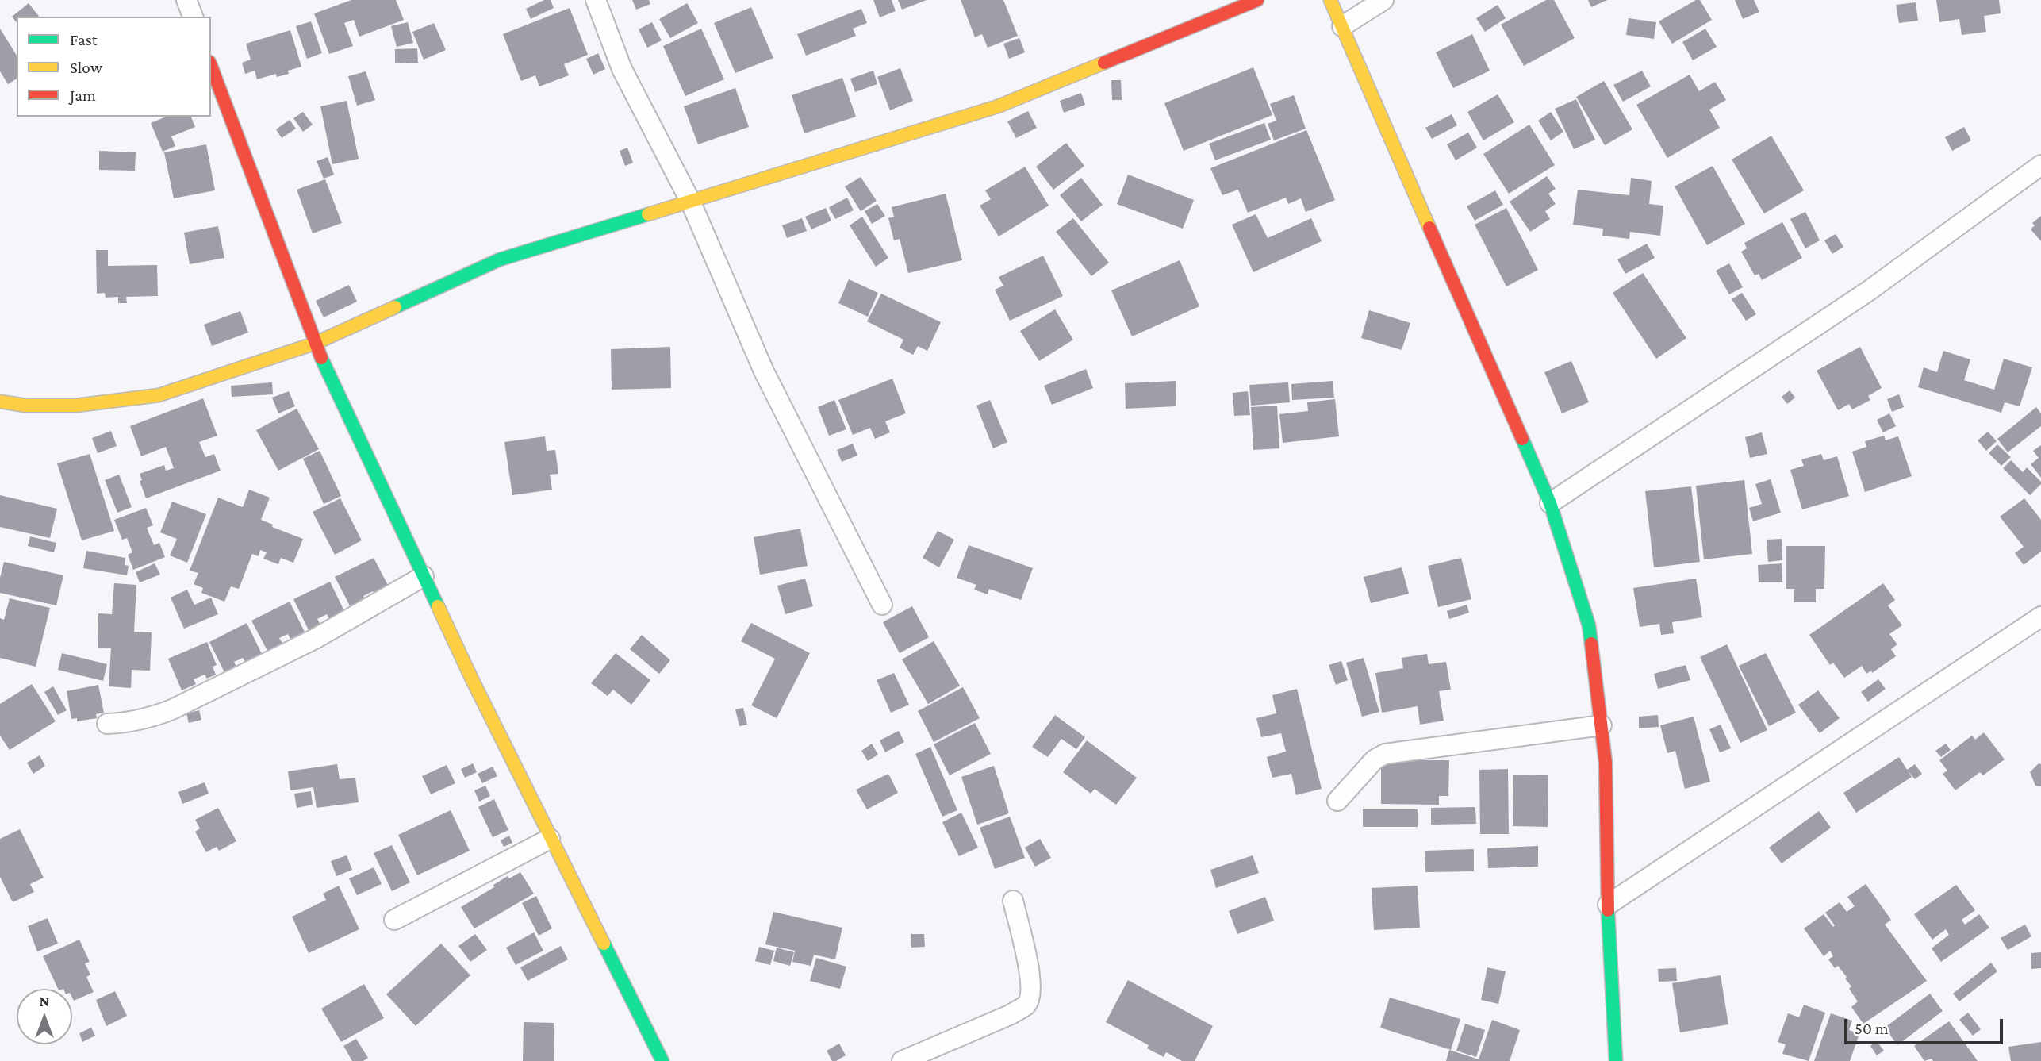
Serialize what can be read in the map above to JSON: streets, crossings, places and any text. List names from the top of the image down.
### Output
{
  "legend": ["Fast", "Slow", "Jam"],
  "scale_bar": "50 m",
  "north": "top"
}
